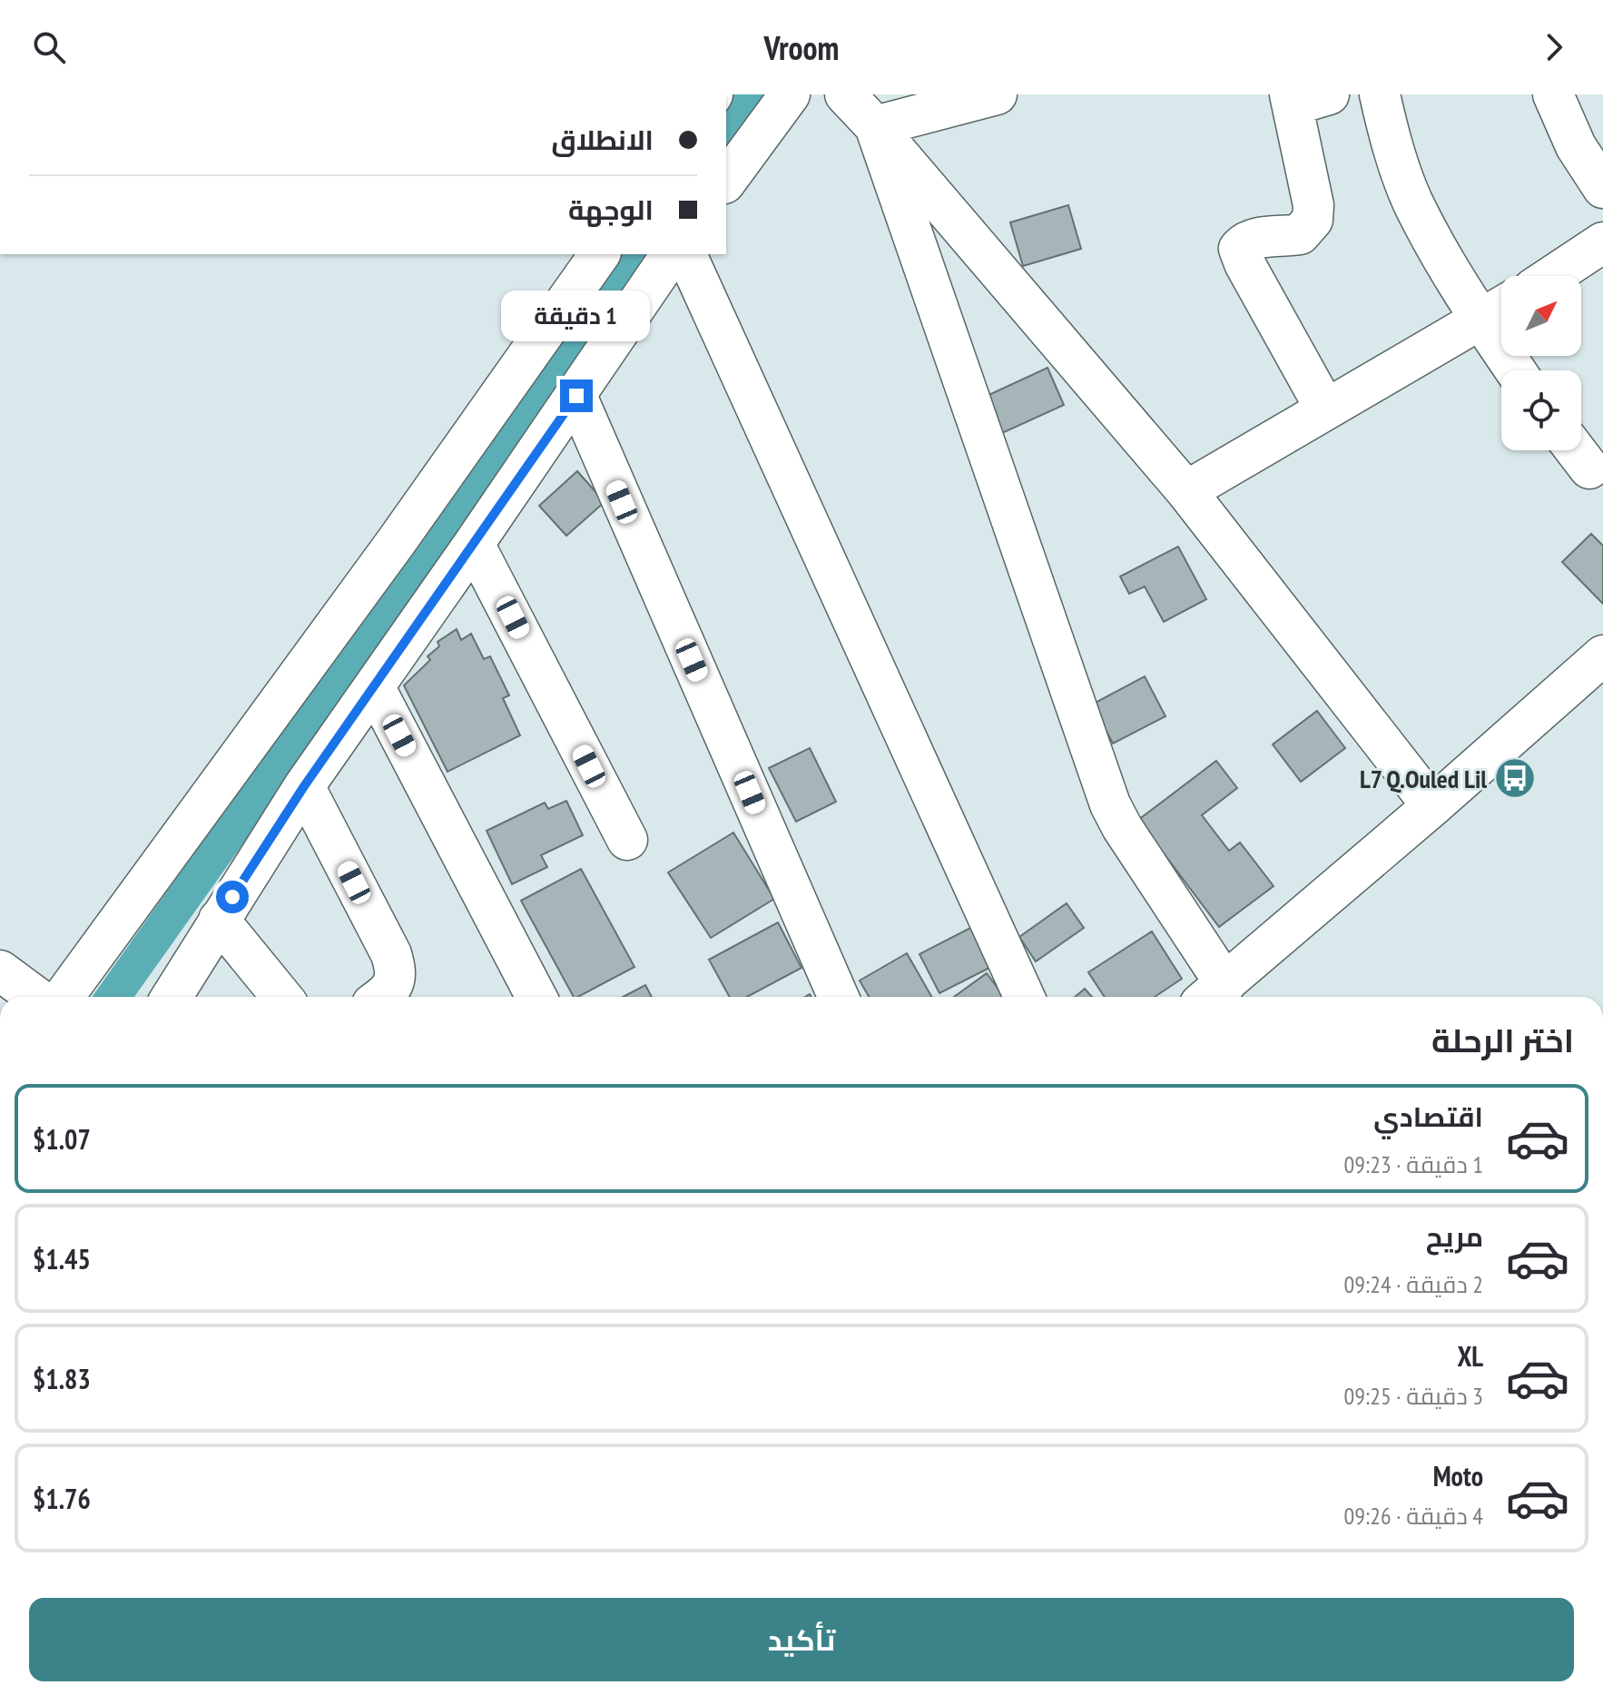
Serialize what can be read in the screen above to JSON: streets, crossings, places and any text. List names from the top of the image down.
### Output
{
  "places": {
    "bus stop": ["L7 Q.Ouled Lil"]
  },
  "north": "top right",
  "page": {
    "header": "Vroom",
    "banner": ["الانطلاق", "الوجهة"],
    "bubble": "1 دقيقة",
    "heading": "اختر الرحلة",
    "list": [
      {
        "name": "اقتصادي",
        "note": "1 دقيقة · 09:23",
        "value": "$1.07"
      },
      {
        "name": "مريح",
        "note": "2 دقيقة · 09:24",
        "value": "$1.45"
      },
      {
        "name": "XL",
        "note": "3 دقيقة · 09:25",
        "value": "$1.83"
      },
      {
        "name": "Moto",
        "note": "4 دقيقة · 09:26",
        "value": "$1.76"
      }
    ],
    "buttons": "تأكيد"
  }
}
